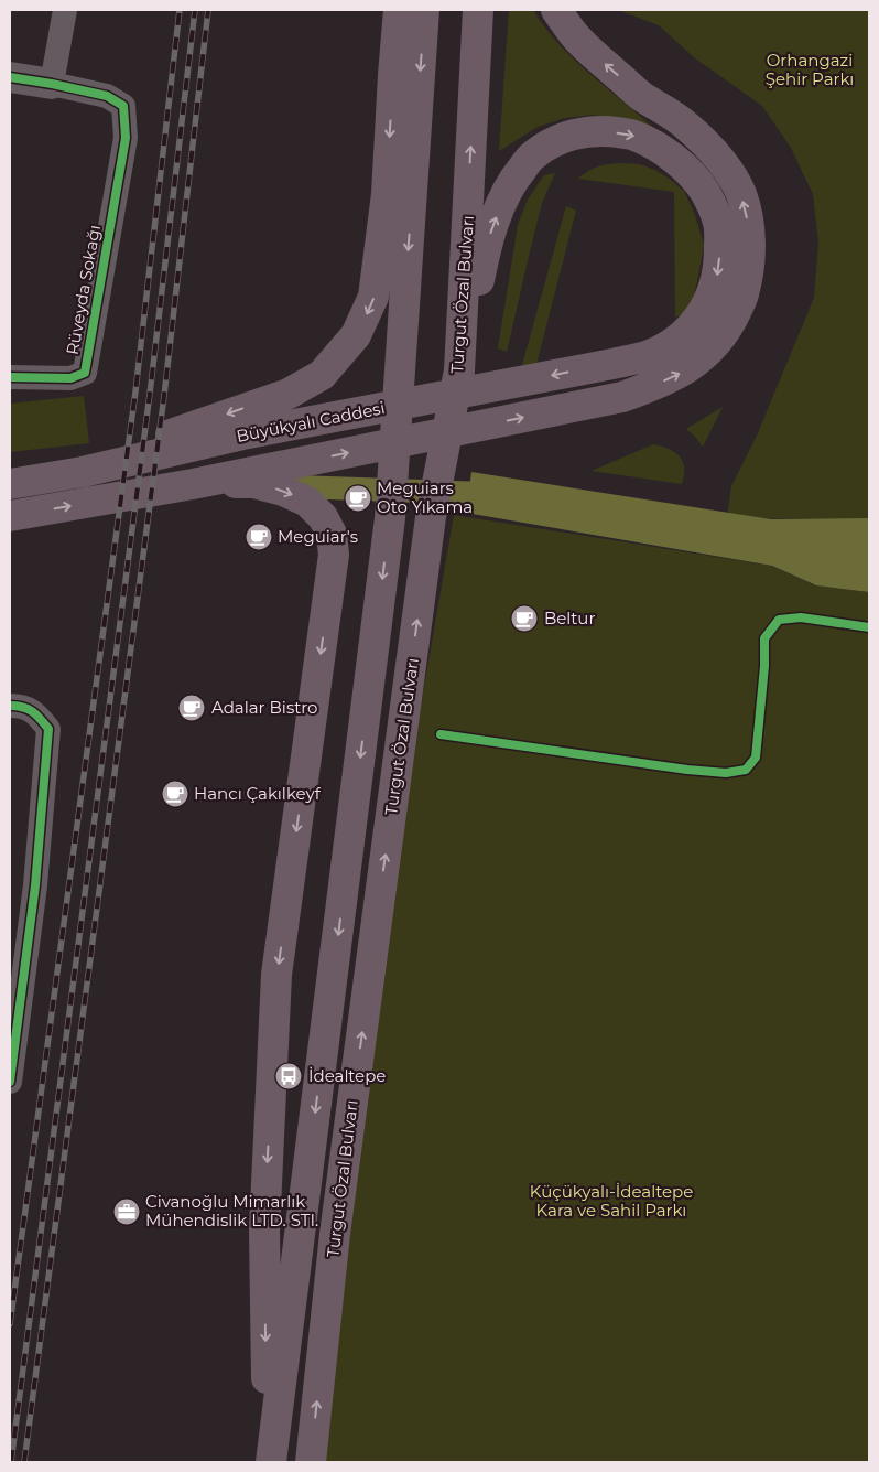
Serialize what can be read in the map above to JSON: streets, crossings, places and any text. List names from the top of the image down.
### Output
{
  "streets": {
    "highway": ["Turgut Özal Bulvarı", "Büyükyalı Caddesi"],
    "street": ["Rüveyda Sokağı"]
  },
  "crossings": [
    ["Turgut Özal Bulvarı", "Büyükyalı Caddesi"]
  ],
  "parks": ["Orhangazi Şehir Parkı", "Küçükyalı-İdealtepe Kara ve Sahil Parkı"],
  "places": {
    "cafe": [
      "Meguiars Oto Yıkama",
      "Meguiar's",
      "Beltur",
      "Adalar Bistro",
      "Hancı Çakılkeyf"
    ],
    "bus stop": ["İdealtepe"],
    "office": ["Civanoğlu Mimarlık Mühendislik LTD. STI."]
  }
}
